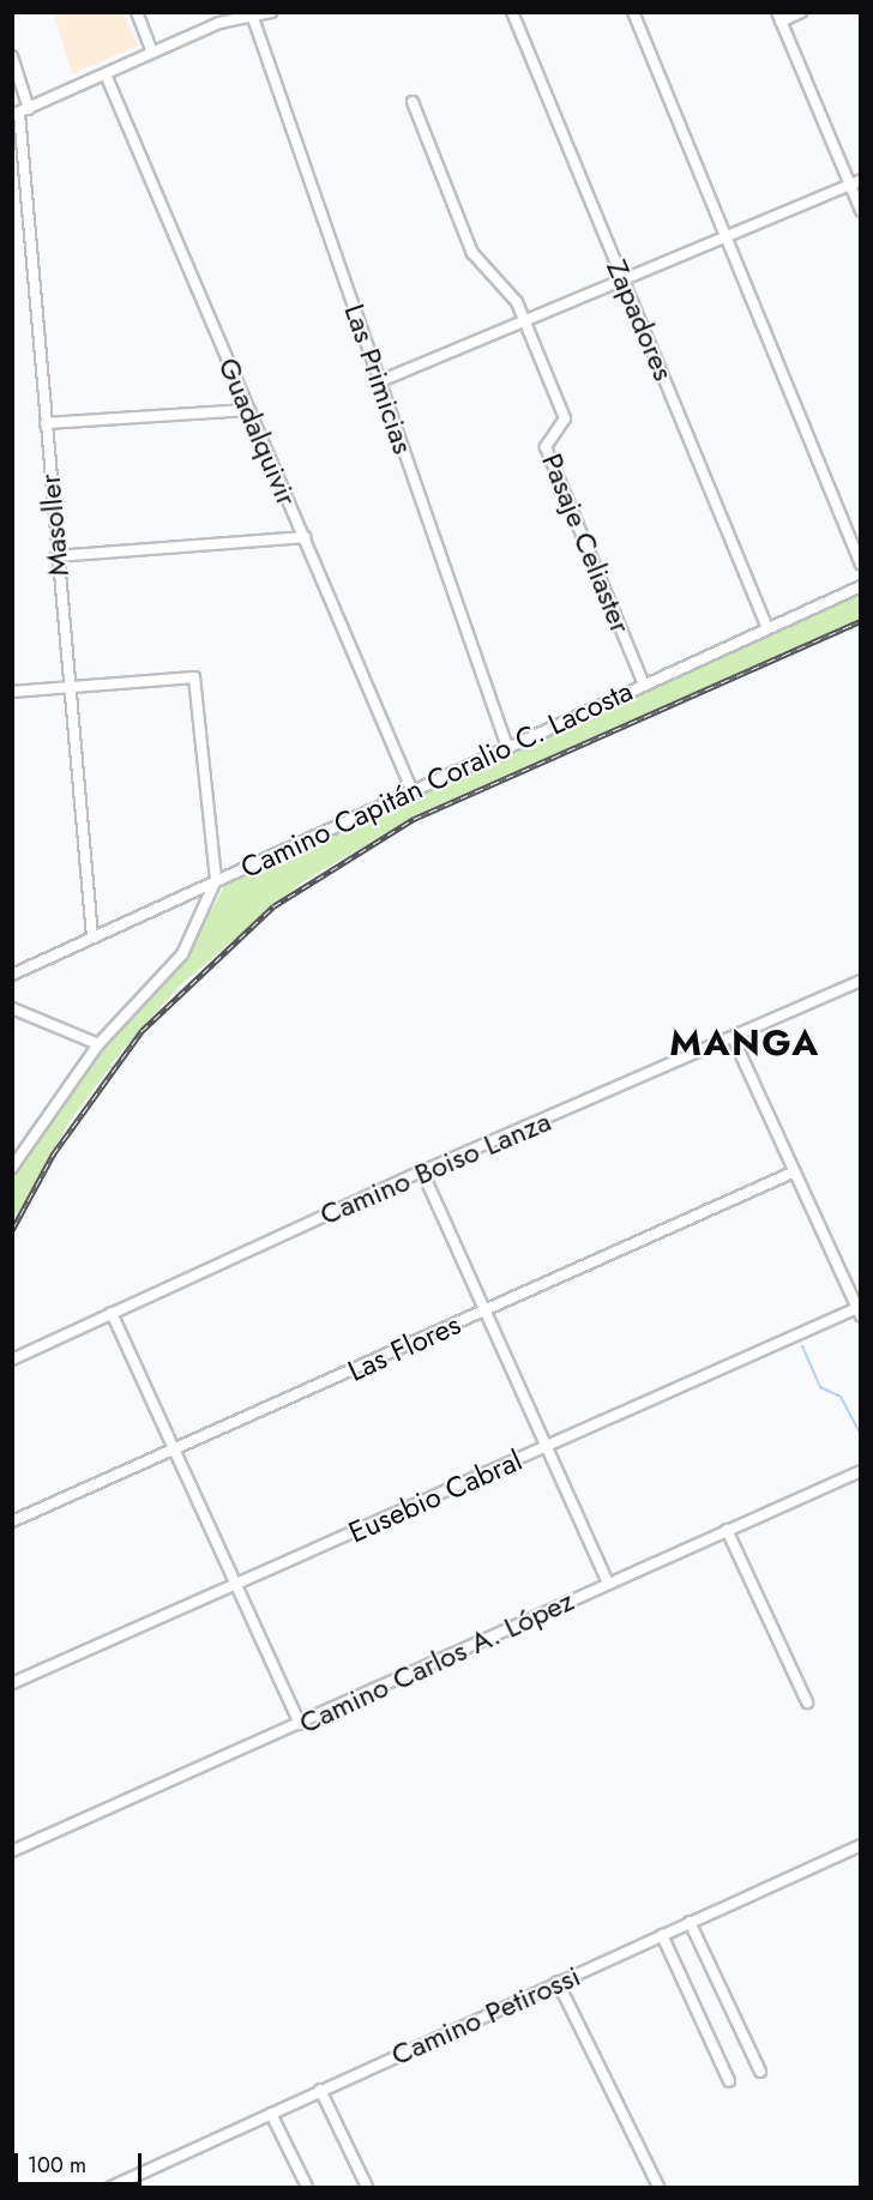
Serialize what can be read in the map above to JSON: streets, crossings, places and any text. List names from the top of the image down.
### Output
{
  "streets": {
    "street": [
      "Zapadores",
      "Las Primicias",
      "Guadalquivir",
      "Masoller",
      "Pasaje Celiaster",
      "Camino Capitán Coralio C. Lacosta",
      "Camino Boiso Lanza",
      "Las Flores",
      "Eusebio Cabral",
      "Camino Carlos A. López",
      "Camino Petirossi"
    ]
  },
  "crossings": [
    ["Zapadores", "Camino Capitán Coralio C. Lacosta"],
    ["Las Primicias", "Camino Capitán Coralio C. Lacosta"],
    ["Guadalquivir", "Camino Capitán Coralio C. Lacosta"],
    ["Masoller", "Camino Capitán Coralio C. Lacosta"],
    ["Pasaje Celiaster", "Camino Capitán Coralio C. Lacosta"]
  ],
  "districts": ["MANGA"],
  "scale_bar": "100 m"
}
